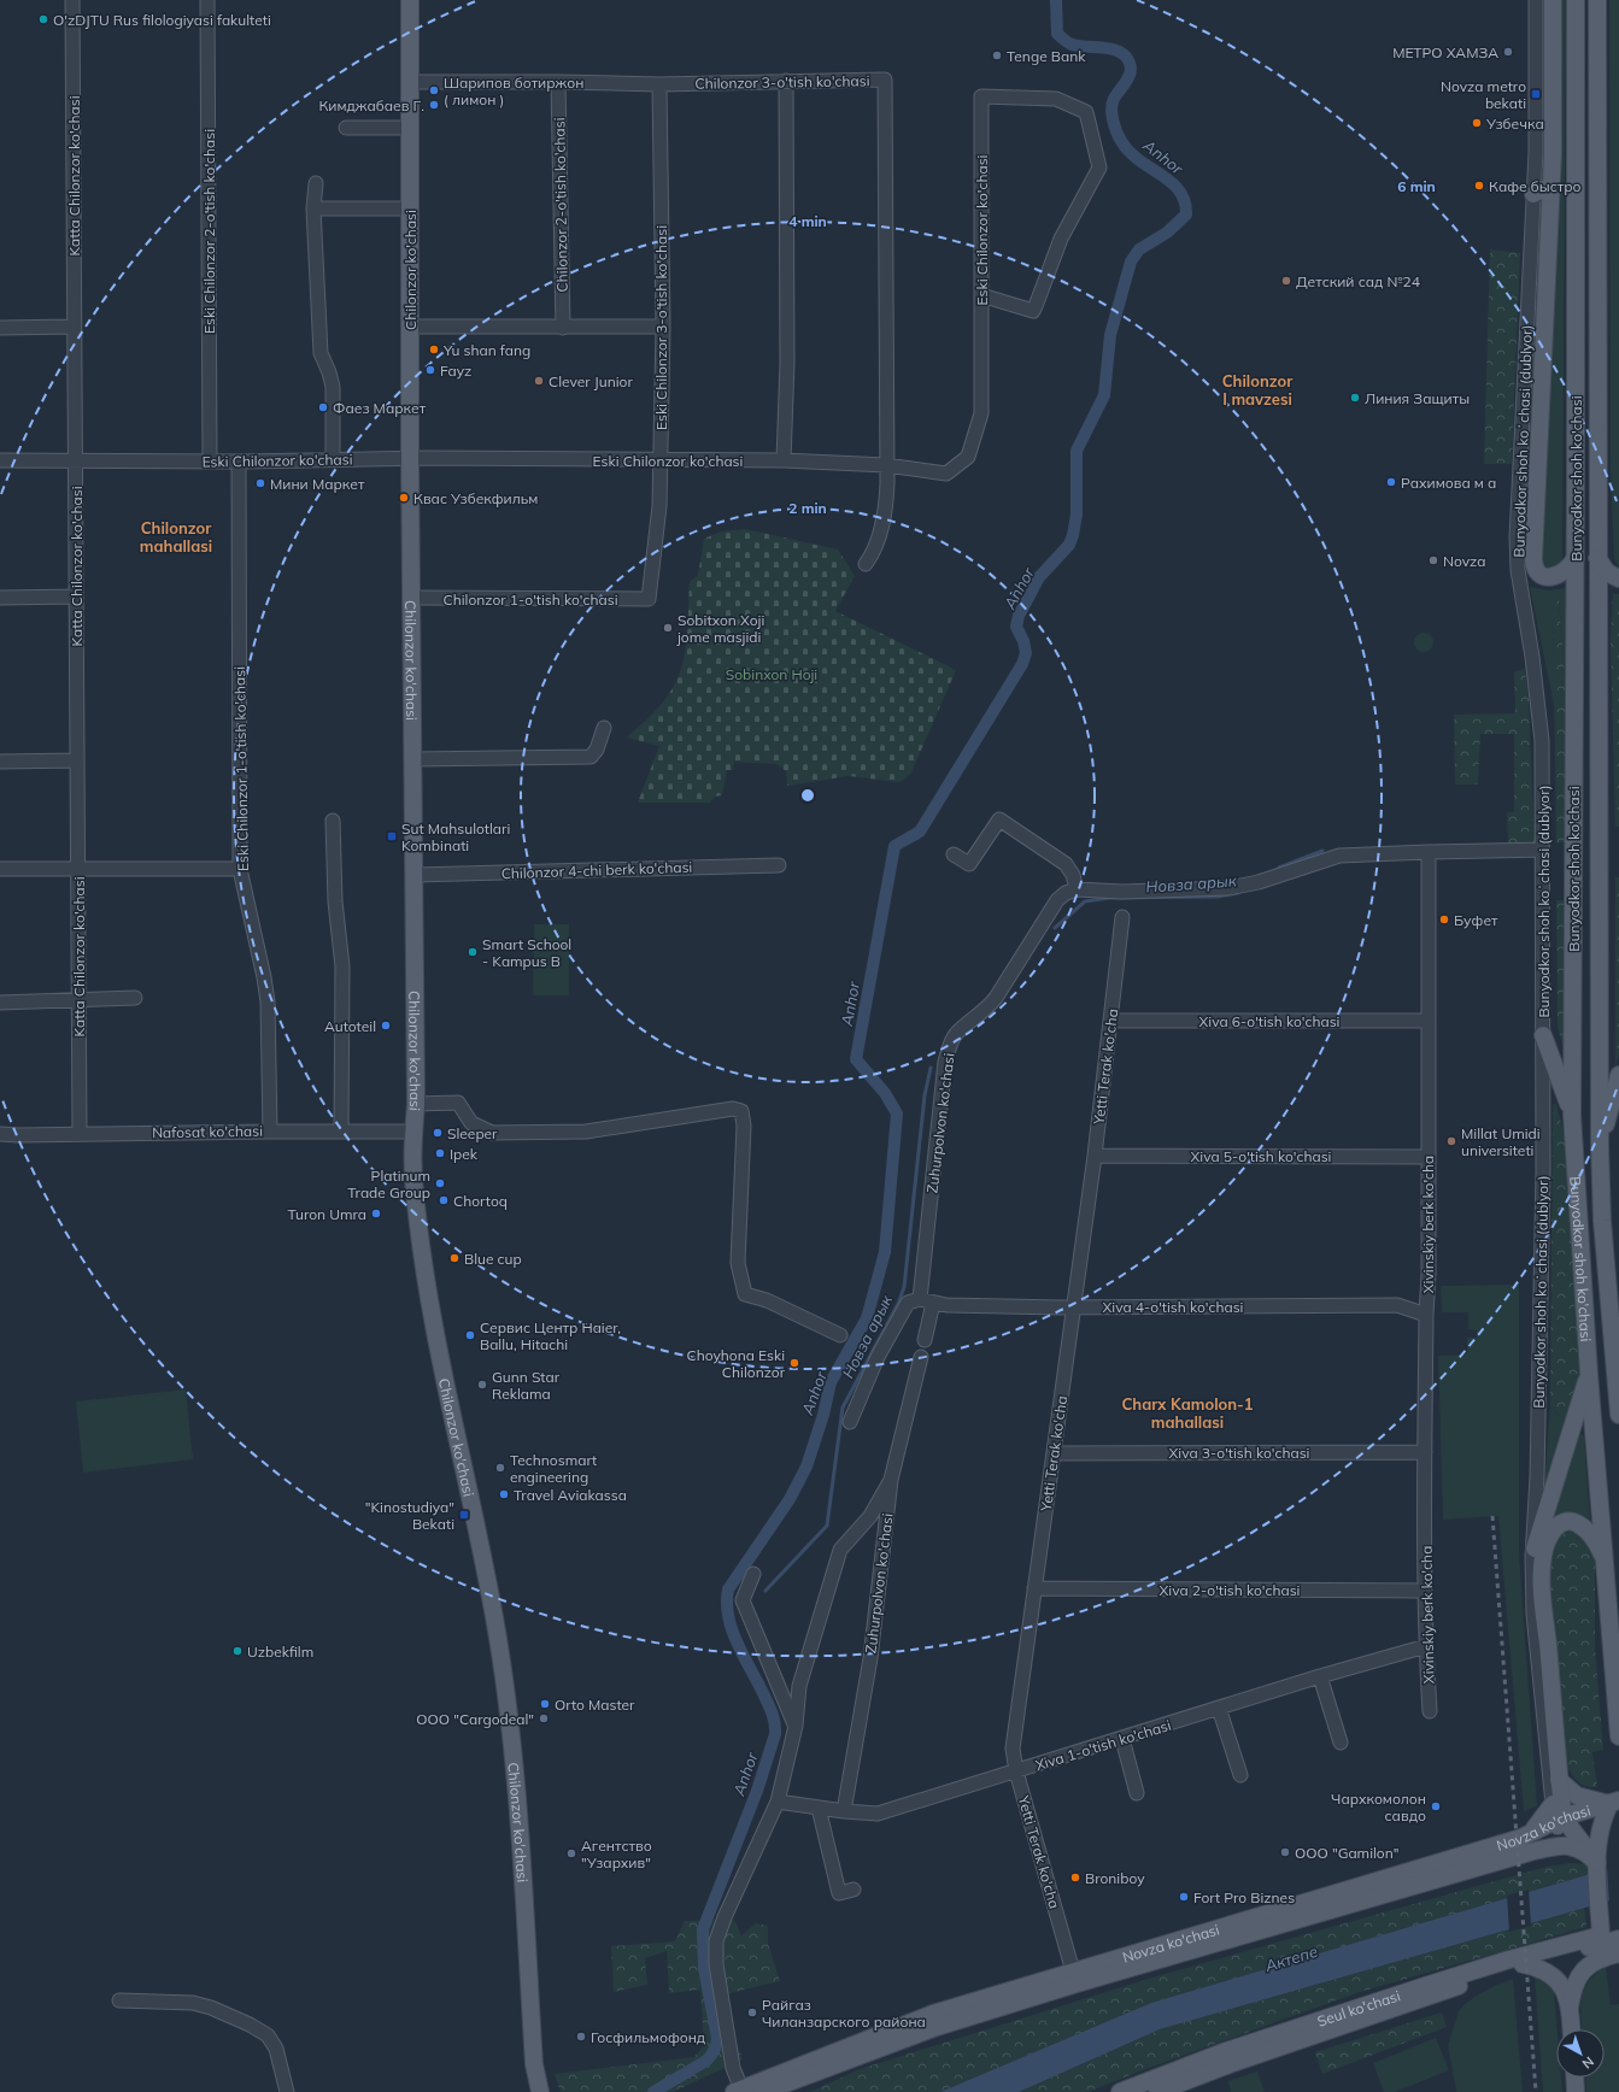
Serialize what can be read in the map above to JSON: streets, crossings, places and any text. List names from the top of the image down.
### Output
{
  "streets": {
    "main road": [
      "Chilonzor ko'chasi",
      "Bunyodkor shoh ko'chasi",
      "Novza ko'chasi",
      "Seul ko'chasi"
    ],
    "street": [
      "Chilonzor 3-o'tish ko'chasi",
      "Katta Chilonzor ko'chasi",
      "Chilonzor 2-o'tish ko'chasi",
      "Eski Chilonzor ko'chasi",
      "Eski Chilonzor 2-o'tish ko'chasi",
      "Eski Chilonzor 3-o'tish ko'chasi",
      "Bunyodkor shoh koʻchasi (dublyor)",
      "Chilonzor 1-o'tish ko'chasi",
      "Eski Chilonzor 1-o'tish ko'chasi",
      "Chilonzor 4-chi berk ko'chasi",
      "Xiva 6-o'tish ko'chasi",
      "Yetti Terak ko'cha",
      "Zuhurpolvon ko'chasi",
      "Nafosat ko'chasi",
      "Xiva 5-o'tish ko'chasi",
      "Xivinskiy berk ko'cha",
      "Xiva 4-o'tish ko'chasi",
      "Xiva 3-o'tish ko'chasi",
      "Xiva 2-o'tish ko'chasi",
      "Xiva 1-o'tish ko'chasi"
    ]
  },
  "crossings": [
    ["Chilonzor 3-o'tish ko'chasi", "Chilonzor 2-o'tish ko'chasi"],
    ["Chilonzor 3-o'tish ko'chasi", "Eski Chilonzor ko'chasi"],
    ["Chilonzor 3-o'tish ko'chasi", "Chilonzor ko'chasi"],
    ["Chilonzor 3-o'tish ko'chasi", "Eski Chilonzor 3-o'tish ko'chasi"],
    ["Katta Chilonzor ko'chasi", "Eski Chilonzor ko'chasi"],
    ["Katta Chilonzor ko'chasi", "Nafosat ko'chasi"],
    ["Eski Chilonzor ko'chasi", "Eski Chilonzor 2-o'tish ko'chasi"],
    ["Eski Chilonzor ko'chasi", "Chilonzor ko'chasi"],
    ["Eski Chilonzor ko'chasi", "Eski Chilonzor 3-o'tish ko'chasi"],
    ["Eski Chilonzor ko'chasi", "Eski Chilonzor 1-o'tish ko'chasi"],
    ["Chilonzor ko'chasi", "Chilonzor 1-o'tish ko'chasi"],
    ["Chilonzor ko'chasi", "Chilonzor 4-chi berk ko'chasi"],
    ["Chilonzor ko'chasi", "Nafosat ko'chasi"],
    ["Eski Chilonzor 3-o'tish ko'chasi", "Chilonzor 1-o'tish ko'chasi"],
    ["Bunyodkor shoh koʻchasi (dublyor)", "Novza ko'chasi"],
    ["Eski Chilonzor 1-o'tish ko'chasi", "Nafosat ko'chasi"],
    ["Xiva 6-o'tish ko'chasi", "Yetti Terak ko'cha"],
    ["Xiva 6-o'tish ko'chasi", "Xivinskiy berk ko'cha"],
    ["Yetti Terak ko'cha", "Xiva 5-o'tish ko'chasi"],
    ["Yetti Terak ko'cha", "Xiva 4-o'tish ko'chasi"],
    ["Yetti Terak ko'cha", "Xiva 3-o'tish ko'chasi"],
    ["Yetti Terak ko'cha", "Xiva 2-o'tish ko'chasi"],
    ["Yetti Terak ko'cha", "Xiva 1-o'tish ko'chasi"],
    ["Yetti Terak ko'cha", "Novza ko'chasi"],
    ["Zuhurpolvon ko'chasi", "Xivinskiy berk ko'cha"],
    ["Zuhurpolvon ko'chasi", "Xiva 4-o'tish ko'chasi"],
    ["Zuhurpolvon ko'chasi", "Xiva 1-o'tish ko'chasi"],
    ["Xiva 5-o'tish ko'chasi", "Xivinskiy berk ko'cha"],
    ["Xivinskiy berk ko'cha", "Xiva 4-o'tish ko'chasi"],
    ["Xivinskiy berk ko'cha", "Xiva 3-o'tish ko'chasi"],
    ["Xivinskiy berk ko'cha", "Xiva 2-o'tish ko'chasi"],
    ["Xivinskiy berk ko'cha", "Xiva 1-o'tish ko'chasi"]
  ],
  "districts": ["Chilonzor I mavzesi", "Chilonzor mahallasi", "Charx Kamolon-1 mahallasi"],
  "water": ["Anhor", "Новза арык", "Актепе"],
  "parks": ["Sobinxon Hoji"],
  "places": {
    "other": [
      "O'zDJTU Rus filologiyasi fakulteti",
      "МЕТРО ХАМЗА",
      "Tenge Bank",
      "Шарипов ботиржон ( лимон )",
      "Кимджабаев Г.",
      "Узбечка",
      "Кафе быстро",
      "Детский сад №24",
      "Yu shan fang",
      "Fayz",
      "Clever Junior",
      "Линия Защиты",
      "Фаез Маркет",
      "Рахимова м а",
      "Мини Маркет",
      "Квас Узбекфильм",
      "Novza",
      "Sobitxon Xoji jome masjidi",
      "Буфет",
      "Smart School - Kampus B",
      "Autoteil",
      "Sleeper",
      "Millat Umidi universiteti",
      "Ipek",
      "Platinum Trade Group",
      "Chortoq",
      "Turon Umra",
      "Blue cup",
      "Сервис Центр Haier, Ballu, Hitachi",
      "Choyhona Eski Chilonzor",
      "Gunn Star Reklama",
      "Technosmart engineering",
      "Travel Aviakassa",
      "Uzbekfilm",
      "Orto Master",
      "ООО \"Cargodeal\"",
      "Чархкомолон савдо",
      "ООО \"Gamilon\"",
      "Агентство \"Узархив\"",
      "Broniboy",
      "Fort Pro Biznes",
      "Райгаз Чиланзарского района",
      "Госфильмофонд"
    ],
    "transit": ["Novza metro bekati", "Sut Mahsulotlari Kombinati", "\"Kinostudiya\" Bekati"]
  },
  "north": "bottom right",
  "rings": ["6 min", "4 min", "2 min"]
}
